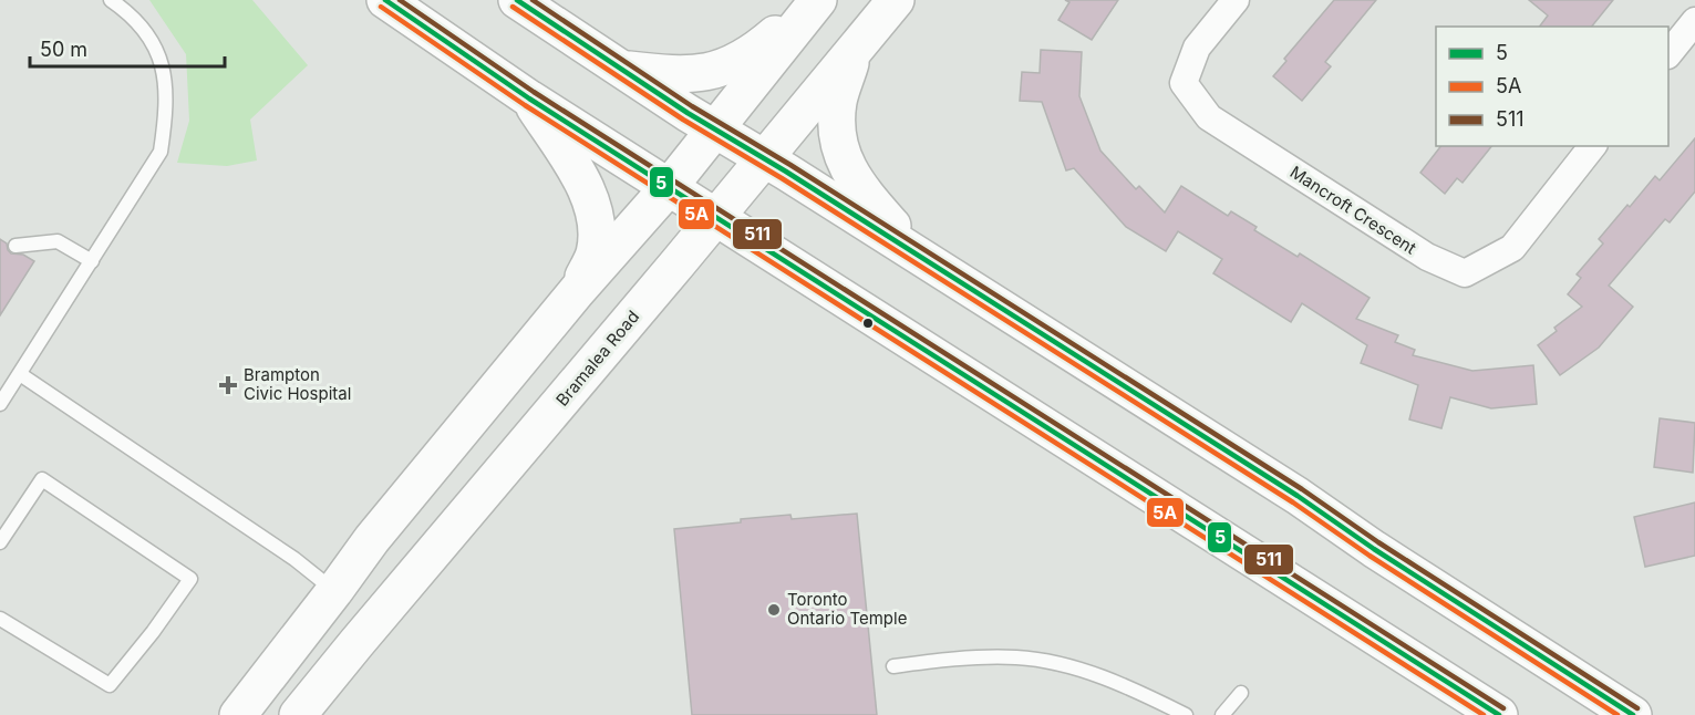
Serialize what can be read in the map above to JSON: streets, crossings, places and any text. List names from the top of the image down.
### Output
{
  "streets": {
    "main road": ["Bramalea Road"],
    "street": ["Mancroft Crescent"]
  },
  "places": {
    "health": ["Brampton Civic Hospital"],
    "other": ["Toronto Ontario Temple"]
  },
  "lines": ["transit line 5", "transit line 511", "transit line 5A"],
  "legend": ["5", "5A", "511"],
  "scale_bar": "50 m"
}
